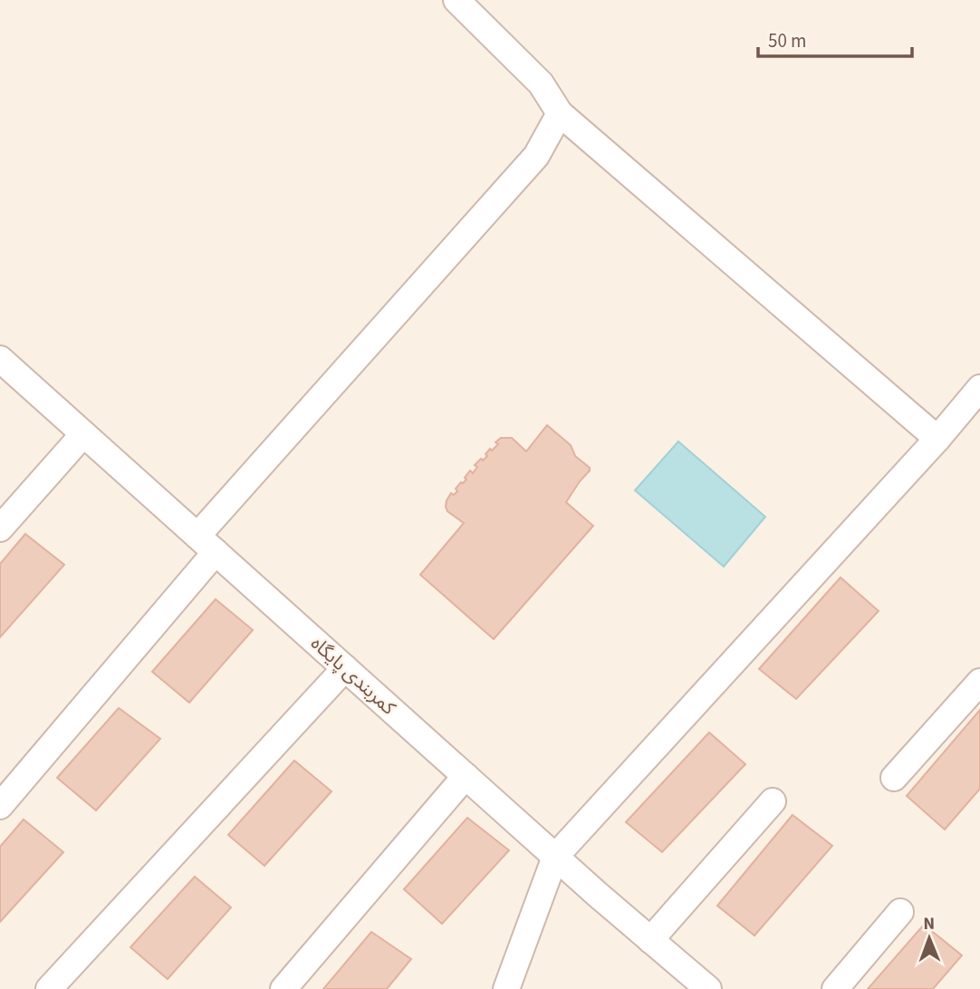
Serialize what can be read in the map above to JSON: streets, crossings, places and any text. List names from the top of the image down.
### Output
{
  "streets": {
    "street": ["کمربندی پایگاه"]
  },
  "scale_bar": "50 m",
  "north": "top"
}
